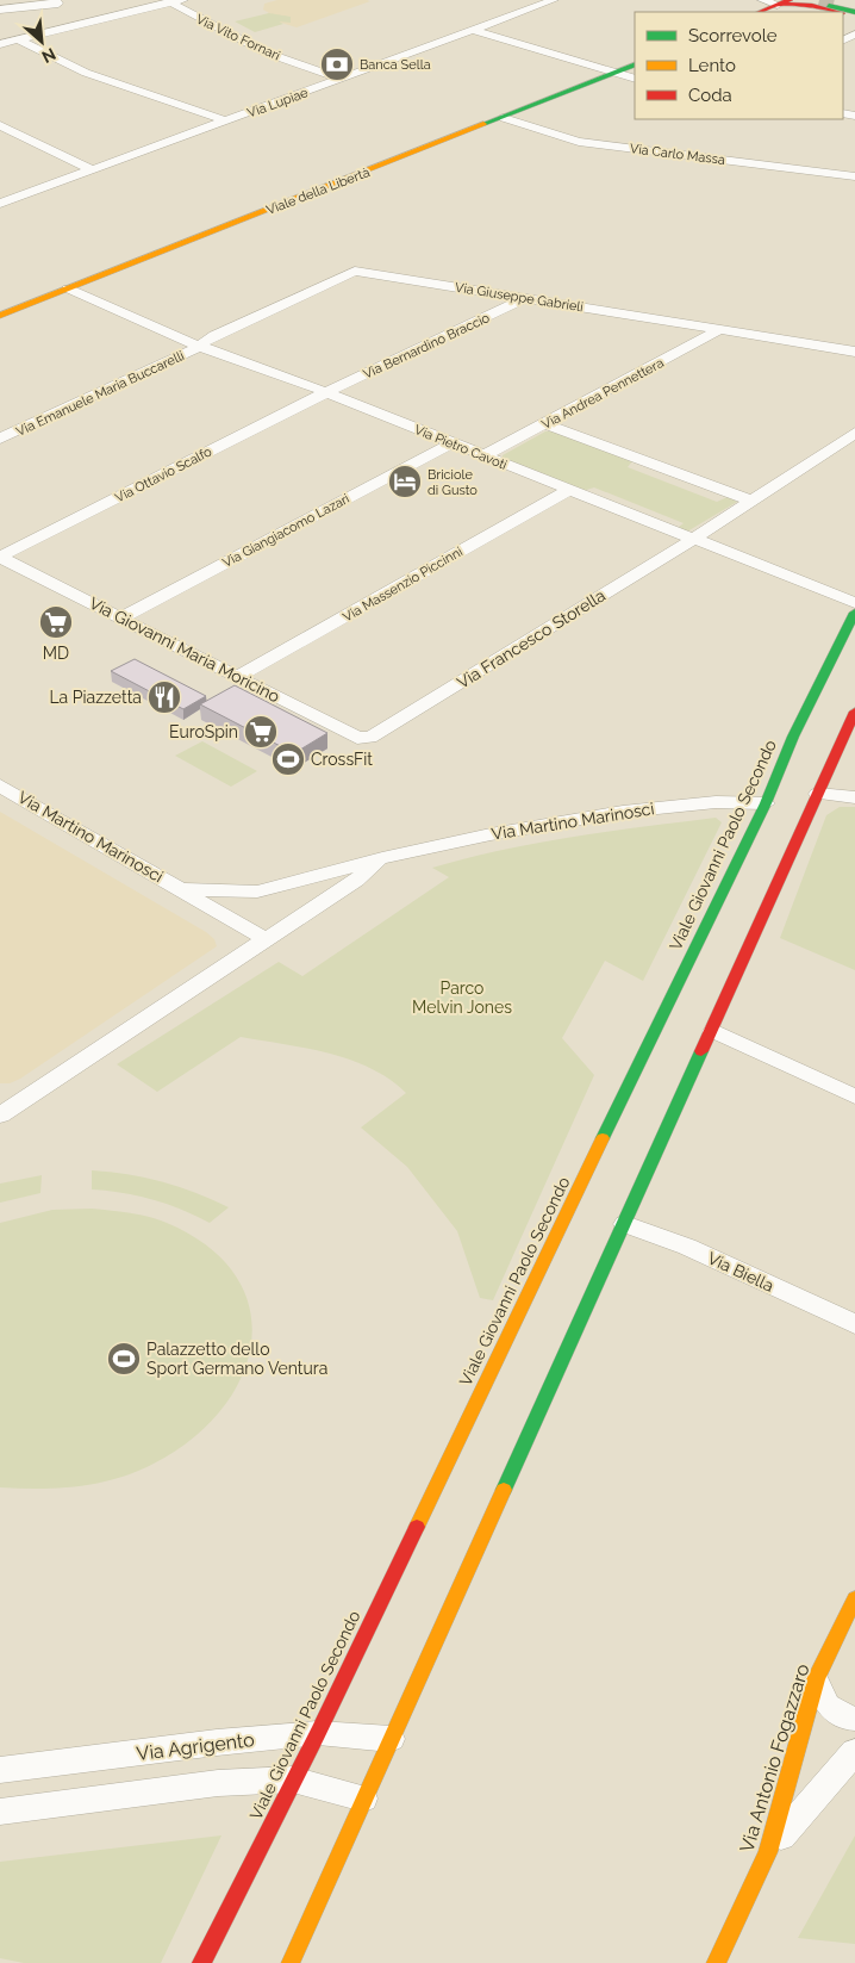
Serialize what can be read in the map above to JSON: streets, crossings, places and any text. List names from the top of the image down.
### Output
{
  "streets": {
    "main road": ["Viale della Libertà", "Viale Giovanni Paolo Secondo", "Via Antonio Fogazzaro"],
    "street": [
      "Via Vito Fornari",
      "Via Lupiae",
      "Via Carlo Massa",
      "Via Giuseppe Gabrieli",
      "Via Bernardino Braccio",
      "Via Emanuele Maria Buccarelli",
      "Via Andrea Pennettera",
      "Via Pietro Cavoti",
      "Via Ottavio Scalfo",
      "Via Giangiacomo Lazari",
      "Via Massenzio Piccinni",
      "Via Francesco Storella",
      "Via Giovanni Maria Moricino",
      "Via Martino Marinosci",
      "Via Biella",
      "Via Agrigento"
    ]
  },
  "crossings": [
    ["Via Vito Fornari", "Via Lupiae"],
    ["Via Carlo Massa", "Viale della Libertà"],
    ["Viale della Libertà", "Via Pietro Cavoti"],
    ["Via Giuseppe Gabrieli", "Via Bernardino Braccio"],
    ["Via Giuseppe Gabrieli", "Via Emanuele Maria Buccarelli"],
    ["Via Giuseppe Gabrieli", "Via Andrea Pennettera"],
    ["Via Giuseppe Gabrieli", "Via Pietro Cavoti"],
    ["Via Bernardino Braccio", "Via Pietro Cavoti"],
    ["Via Bernardino Braccio", "Via Ottavio Scalfo"],
    ["Via Emanuele Maria Buccarelli", "Via Pietro Cavoti"],
    ["Via Andrea Pennettera", "Via Pietro Cavoti"],
    ["Via Pietro Cavoti", "Via Ottavio Scalfo"],
    ["Via Pietro Cavoti", "Via Giangiacomo Lazari"],
    ["Via Pietro Cavoti", "Via Massenzio Piccinni"],
    ["Via Pietro Cavoti", "Via Francesco Storella"],
    ["Via Ottavio Scalfo", "Via Giovanni Maria Moricino"],
    ["Via Giangiacomo Lazari", "Via Giovanni Maria Moricino"],
    ["Via Massenzio Piccinni", "Via Giovanni Maria Moricino"],
    ["Via Francesco Storella", "Via Giovanni Maria Moricino"],
    ["Via Martino Marinosci", "Viale Giovanni Paolo Secondo"],
    ["Viale Giovanni Paolo Secondo", "Via Agrigento"]
  ],
  "parks": ["Parco Melvin Jones"],
  "places": {
    "bank": ["Banca Sella"],
    "hotel": ["Briciole di Gusto"],
    "supermarket": ["MD", "EuroSpin"],
    "restaurant": ["La Piazzetta"],
    "sports": ["CrossFit", "Palazzetto dello Sport Germano Ventura"]
  },
  "legend": ["Scorrevole", "Lento", "Coda"],
  "north": "bottom right"
}
